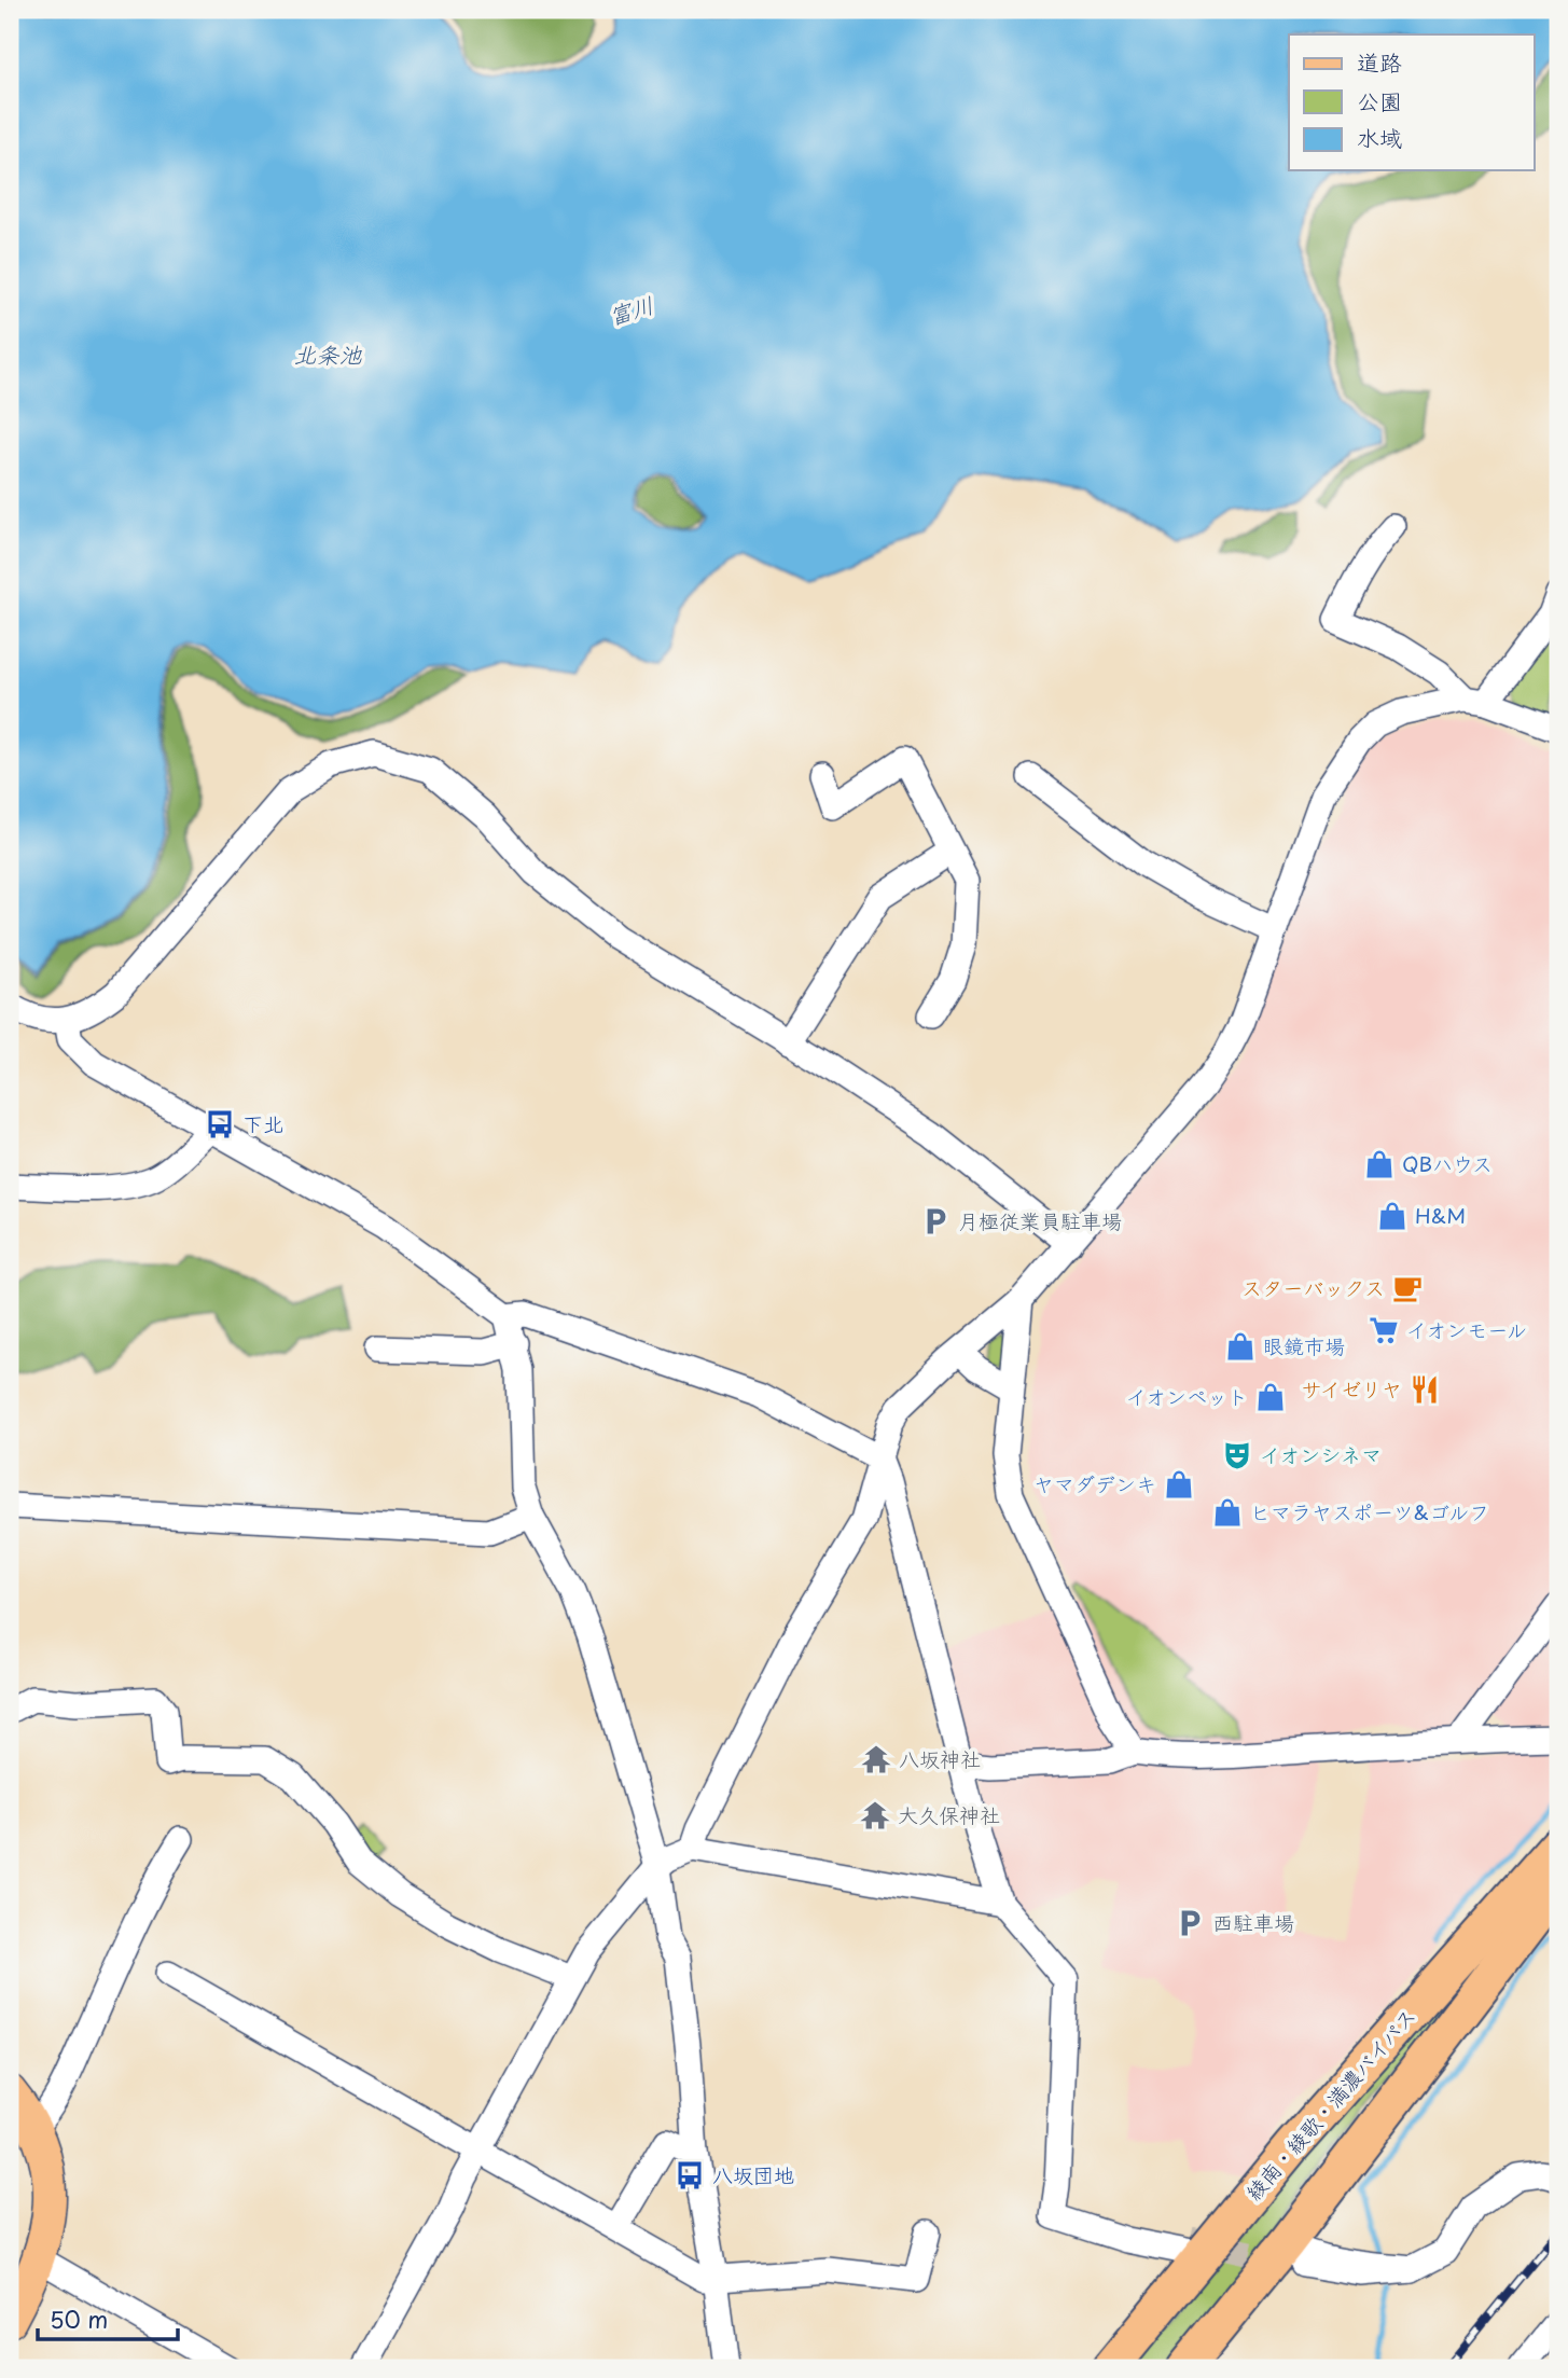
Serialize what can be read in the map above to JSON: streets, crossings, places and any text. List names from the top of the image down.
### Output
{
  "streets": {
    "highway": ["綾南・綾歌・満濃バイパス"]
  },
  "water": ["富川", "北条池"],
  "places": {
    "bus stop": ["下北", "八坂団地"],
    "shop": [
      "QBハウス",
      "H&M",
      "眼鏡市場",
      "イオンペット",
      "ヤマダデンキ",
      "ヒマラヤスポーツ&ゴルフ"
    ],
    "parking": ["月極従業員駐車場", "西駐車場"],
    "cafe": ["スターバックス"],
    "supermarket": ["イオンモール"],
    "restaurant": ["サイゼリヤ"],
    "theatre": ["イオンシネマ"],
    "temple": ["八坂神社", "大久保神社"]
  },
  "legend": ["道路", "公園", "水域"],
  "scale_bar": "50 m"
}
